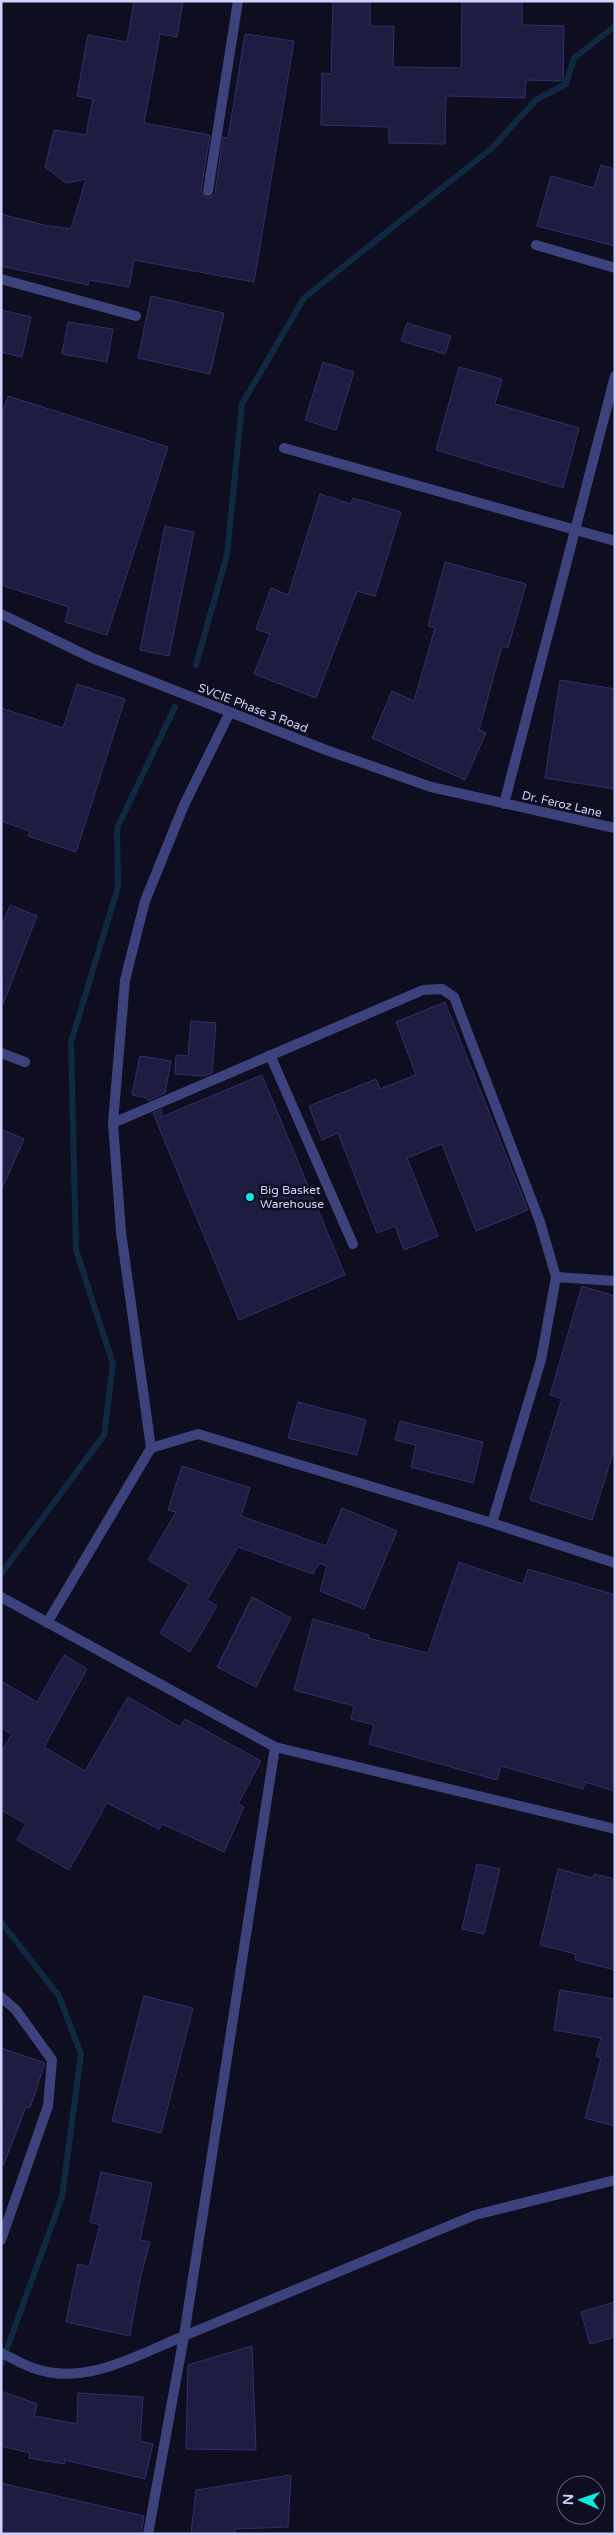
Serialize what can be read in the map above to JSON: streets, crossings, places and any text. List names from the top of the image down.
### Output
{
  "streets": {
    "street": ["SVCIE Phase 3 Road", "Dr. Feroz Lane"]
  },
  "crossings": [
    ["SVCIE Phase 3 Road", "Dr. Feroz Lane"]
  ],
  "places": ["Big Basket Warehouse"],
  "north": "left"
}
